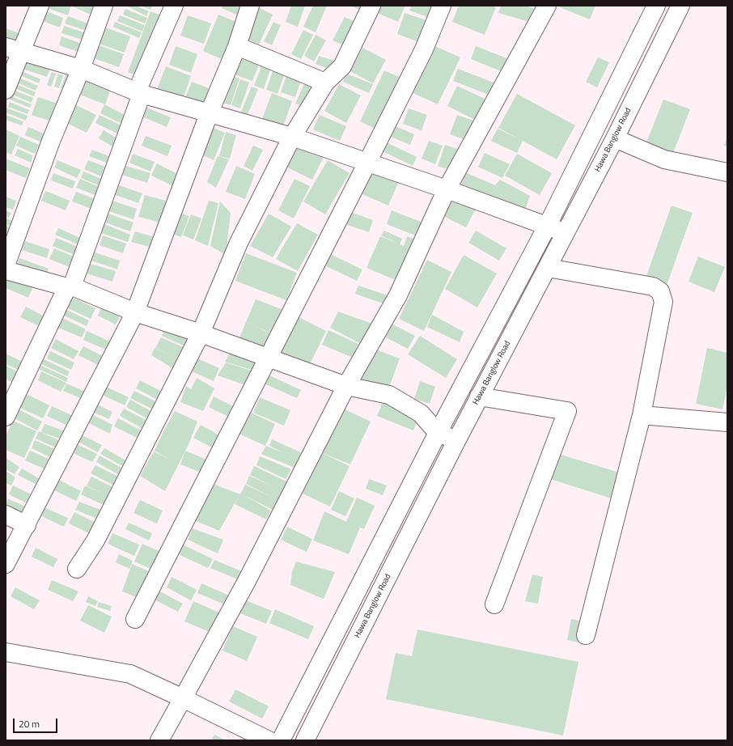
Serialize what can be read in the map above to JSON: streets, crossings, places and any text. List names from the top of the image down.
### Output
{
  "streets": {
    "street": ["Hawa Banglow Road"]
  },
  "scale_bar": "20 m"
}
